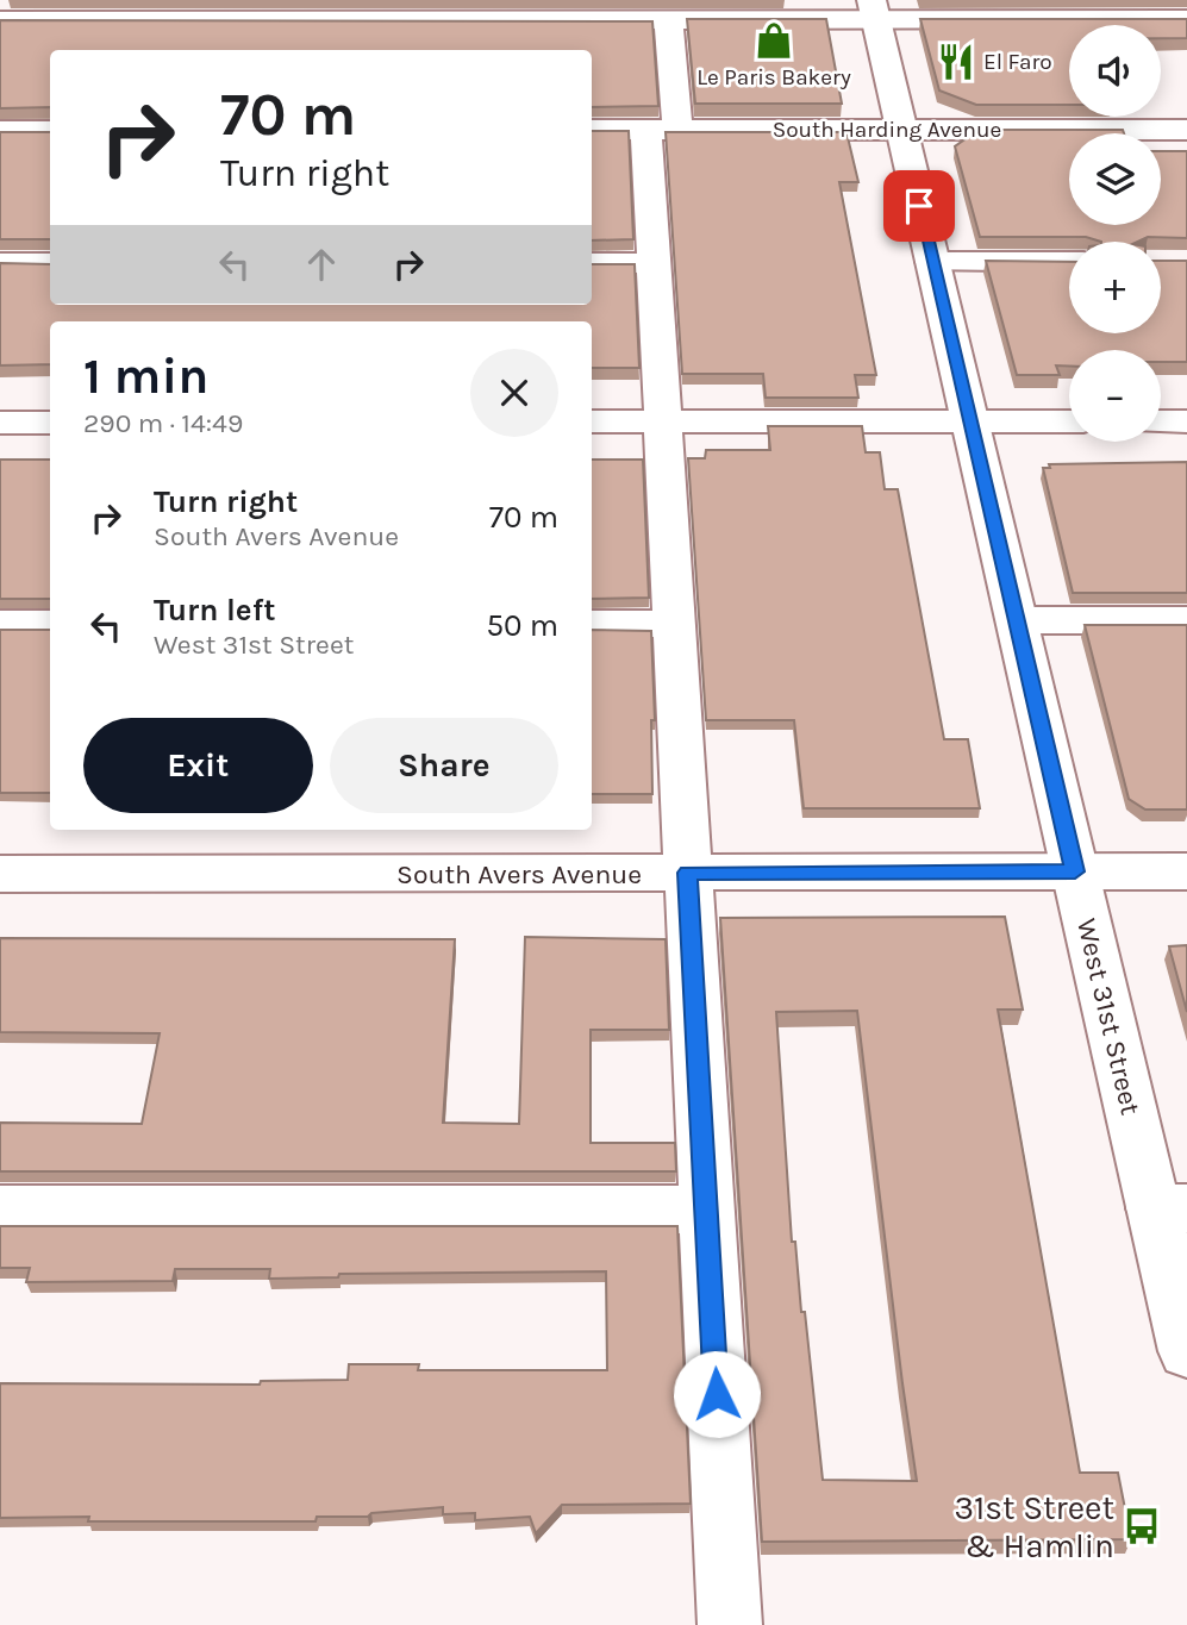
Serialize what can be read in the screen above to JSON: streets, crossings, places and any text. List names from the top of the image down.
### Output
{
  "streets": {
    "street": ["South Harding Avenue", "South Avers Avenue", "West 31st Street"]
  },
  "crossings": [
    ["South Harding Avenue", "West 31st Street"],
    ["South Avers Avenue", "West 31st Street"]
  ],
  "places": {
    "shop": ["Le Paris Bakery"],
    "restaurant": ["El Faro"],
    "bus stop": ["31st Street & Hamlin"]
  },
  "page": {
    "map_buttons": ["+", "−"],
    "turn": ["70 m", "Turn right"],
    "heading": ["1 min", "290 m · 14:49"],
    "list": [
      {
        "name": "Turn right",
        "note": "South Avers Avenue",
        "value": "70 m"
      },
      {
        "name": "Turn left",
        "note": "West 31st Street",
        "value": "50 m"
      }
    ],
    "buttons": ["Exit", "Share"]
  }
}
